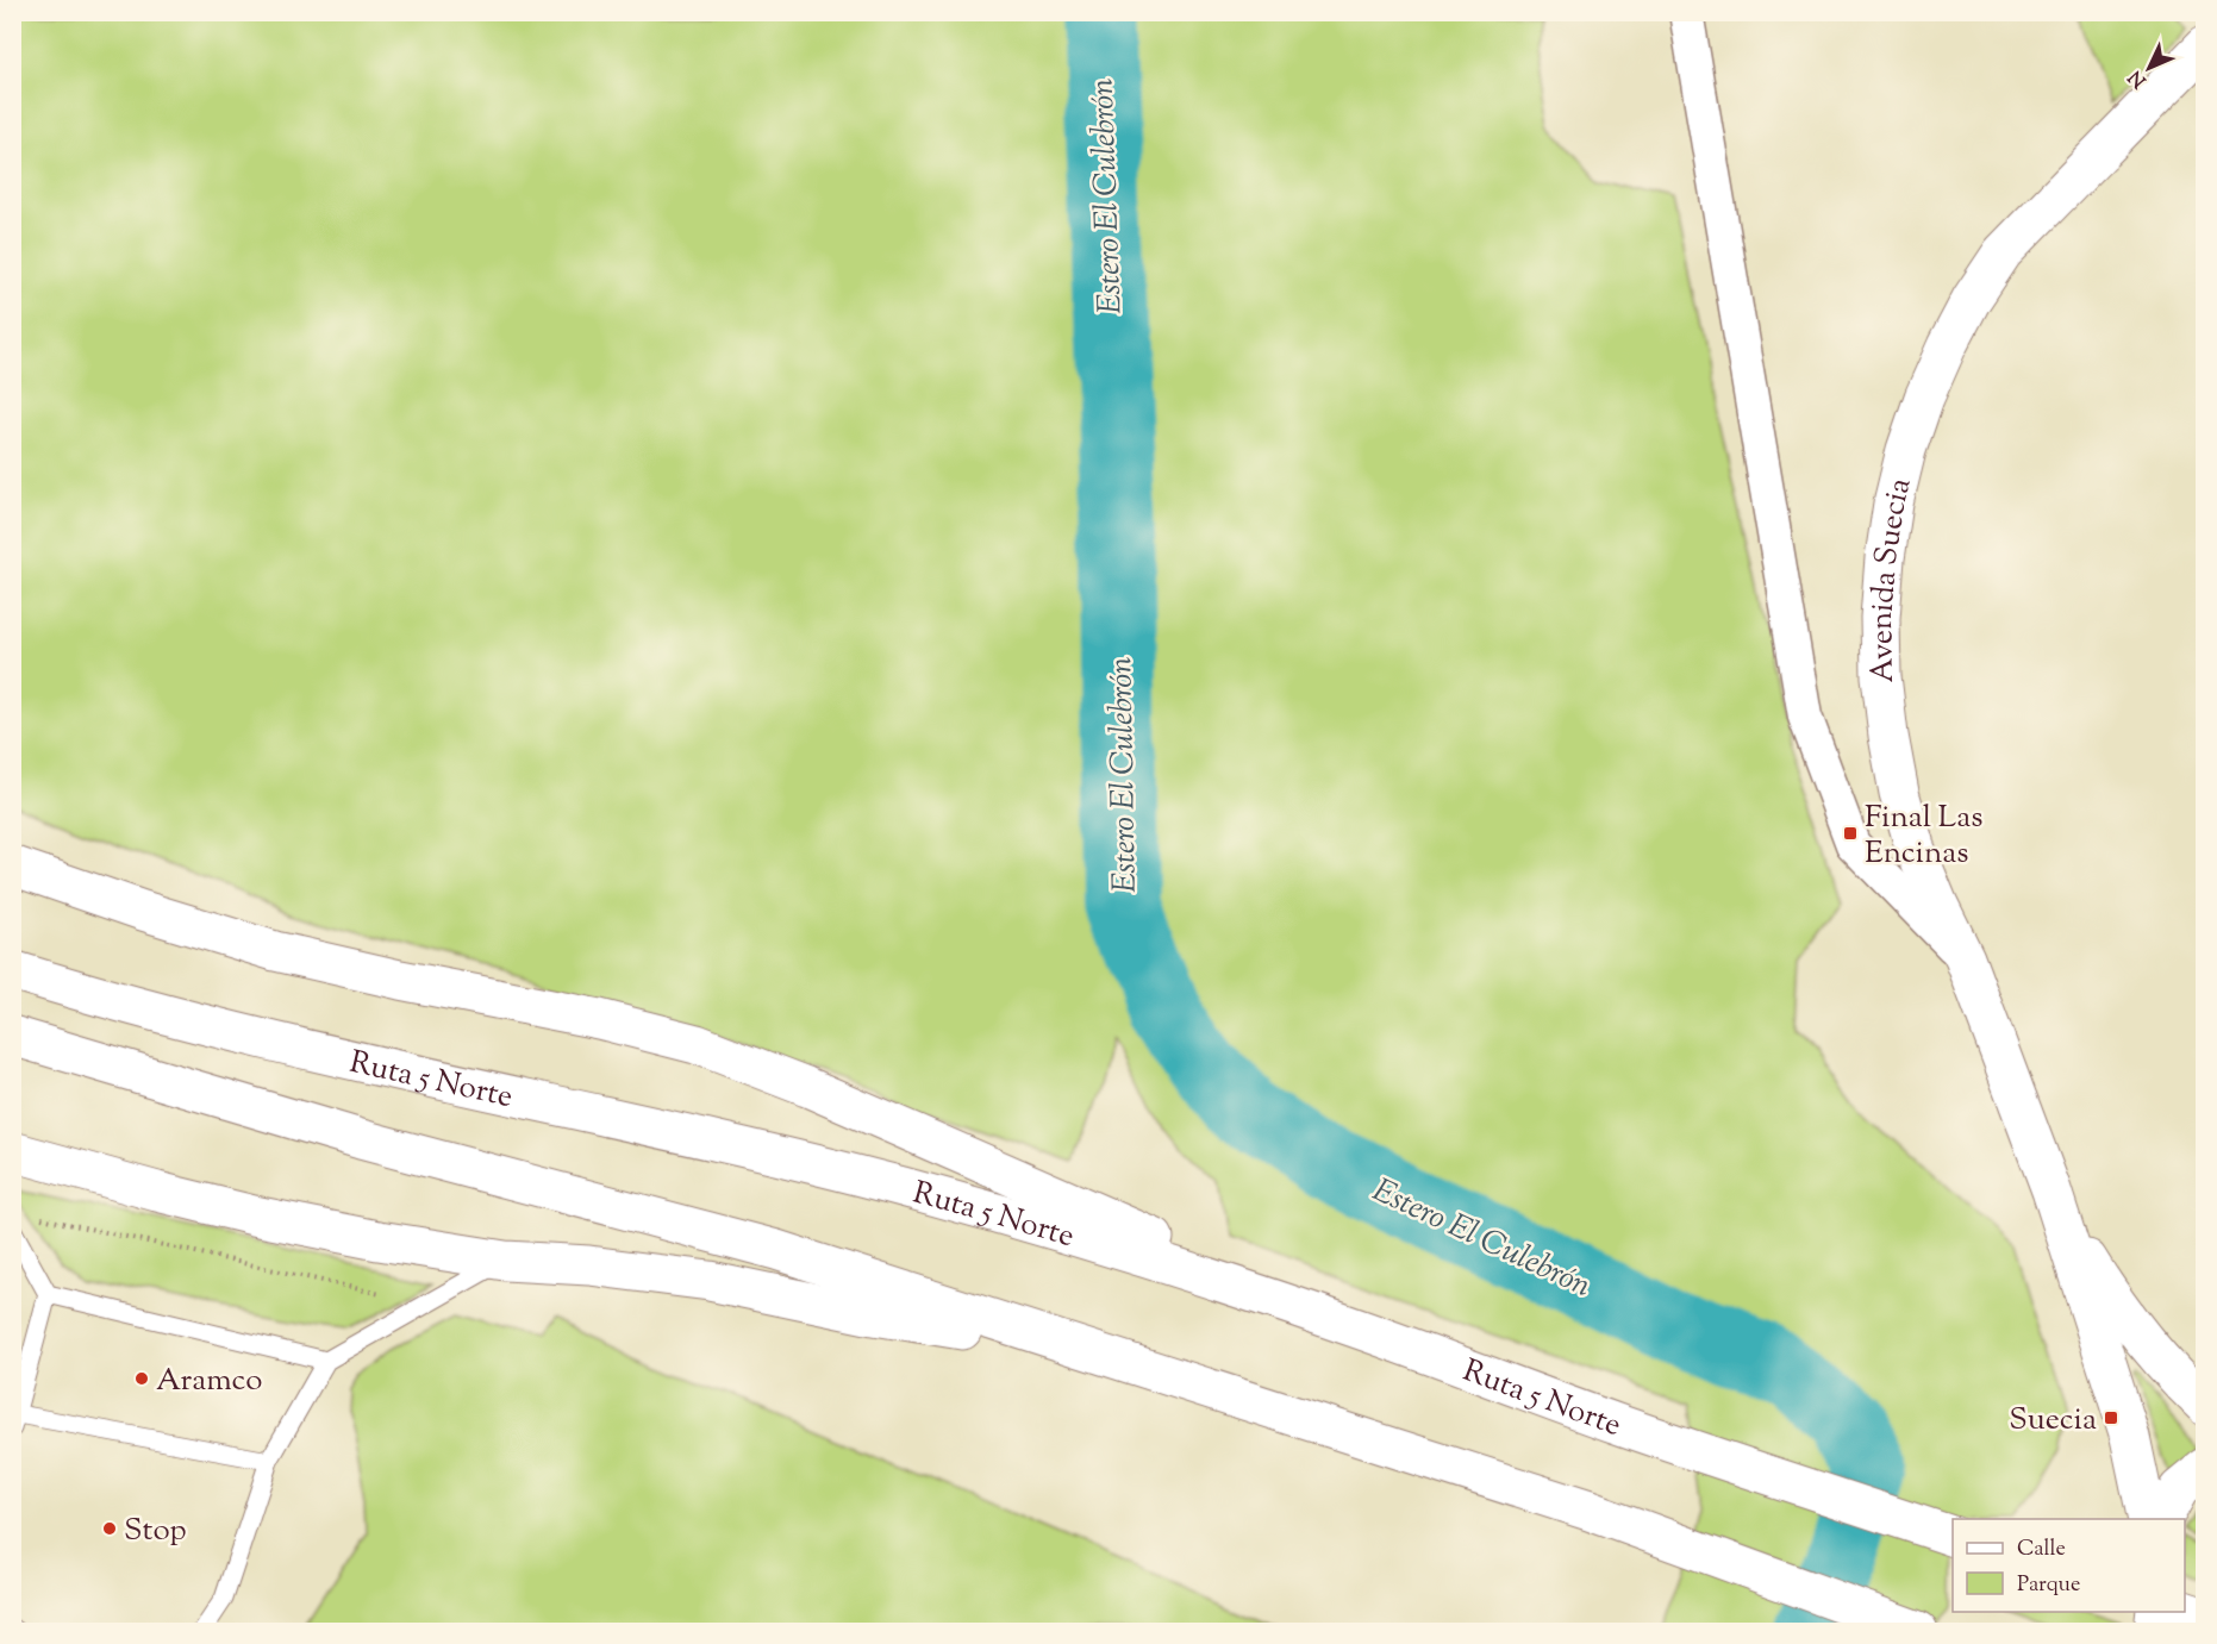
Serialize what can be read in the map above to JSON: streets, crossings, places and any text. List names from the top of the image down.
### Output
{
  "streets": {
    "main road": ["Avenida Suecia", "Ruta 5 Norte"]
  },
  "water": ["Estero El Culebrón"],
  "places": {
    "transit": ["Final Las Encinas", "Suecia"],
    "other": ["Aramco", "Stop"]
  },
  "legend": ["Calle", "Parque"],
  "north": "bottom left"
}
